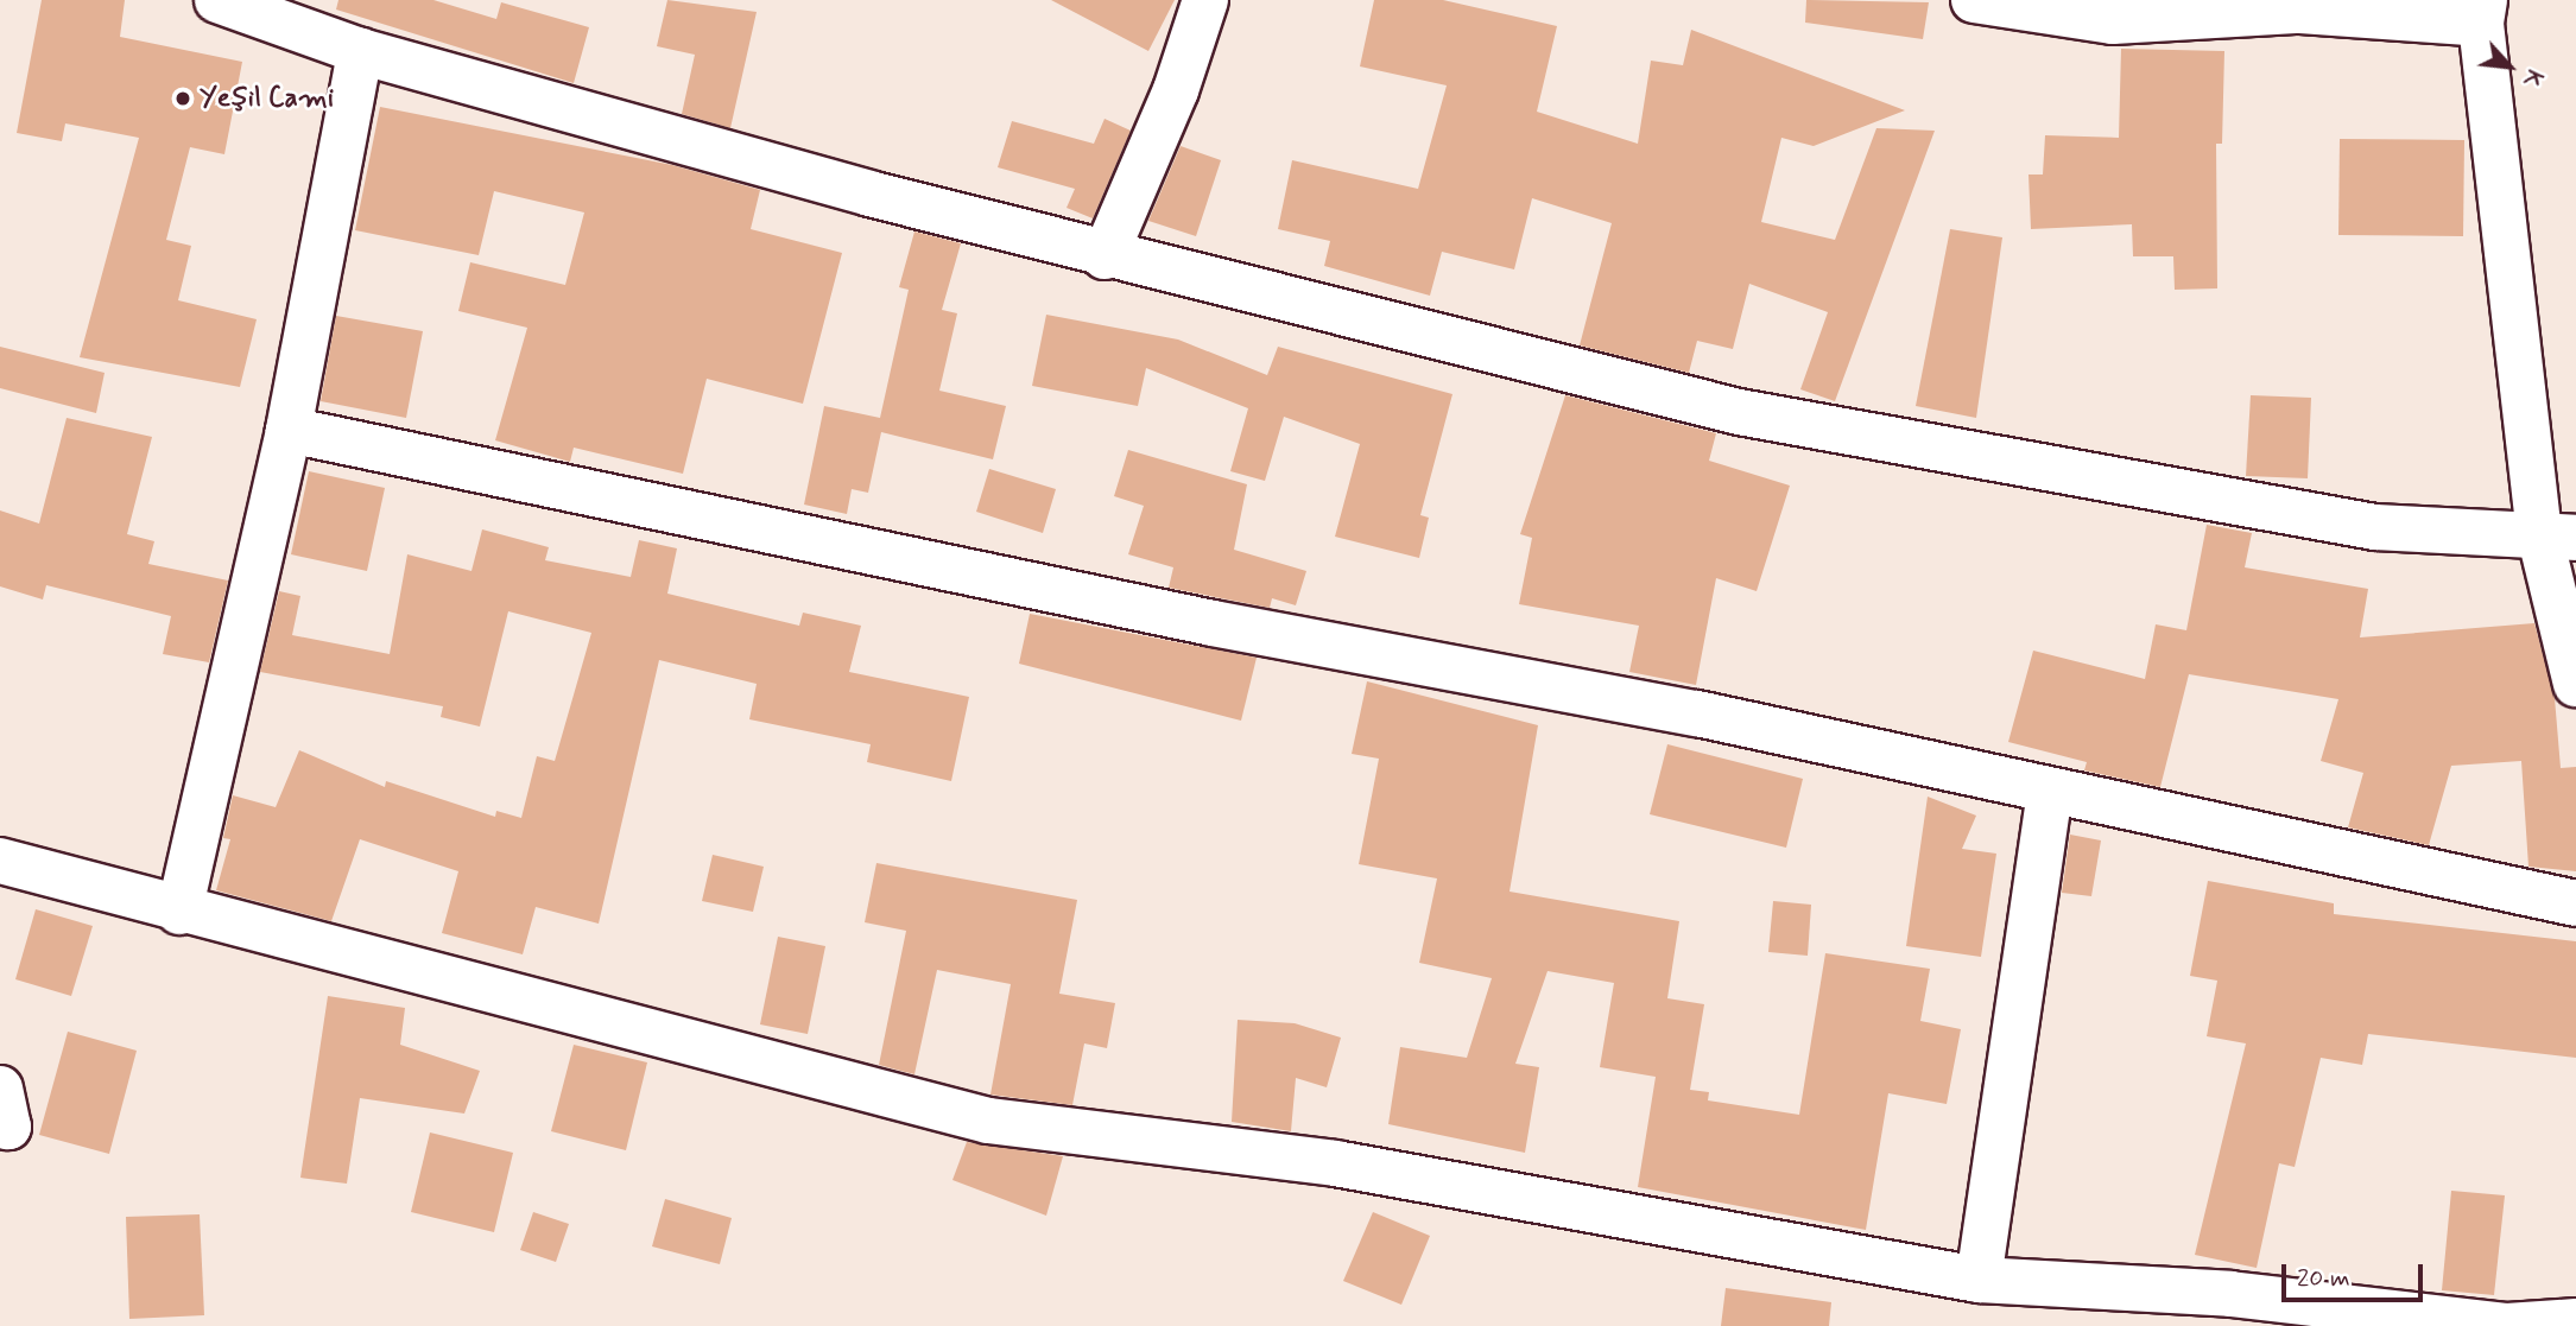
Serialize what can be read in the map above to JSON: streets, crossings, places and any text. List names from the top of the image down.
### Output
{
  "places": ["Yeşil Cami"],
  "scale_bar": "20 m",
  "north": "bottom right"
}
